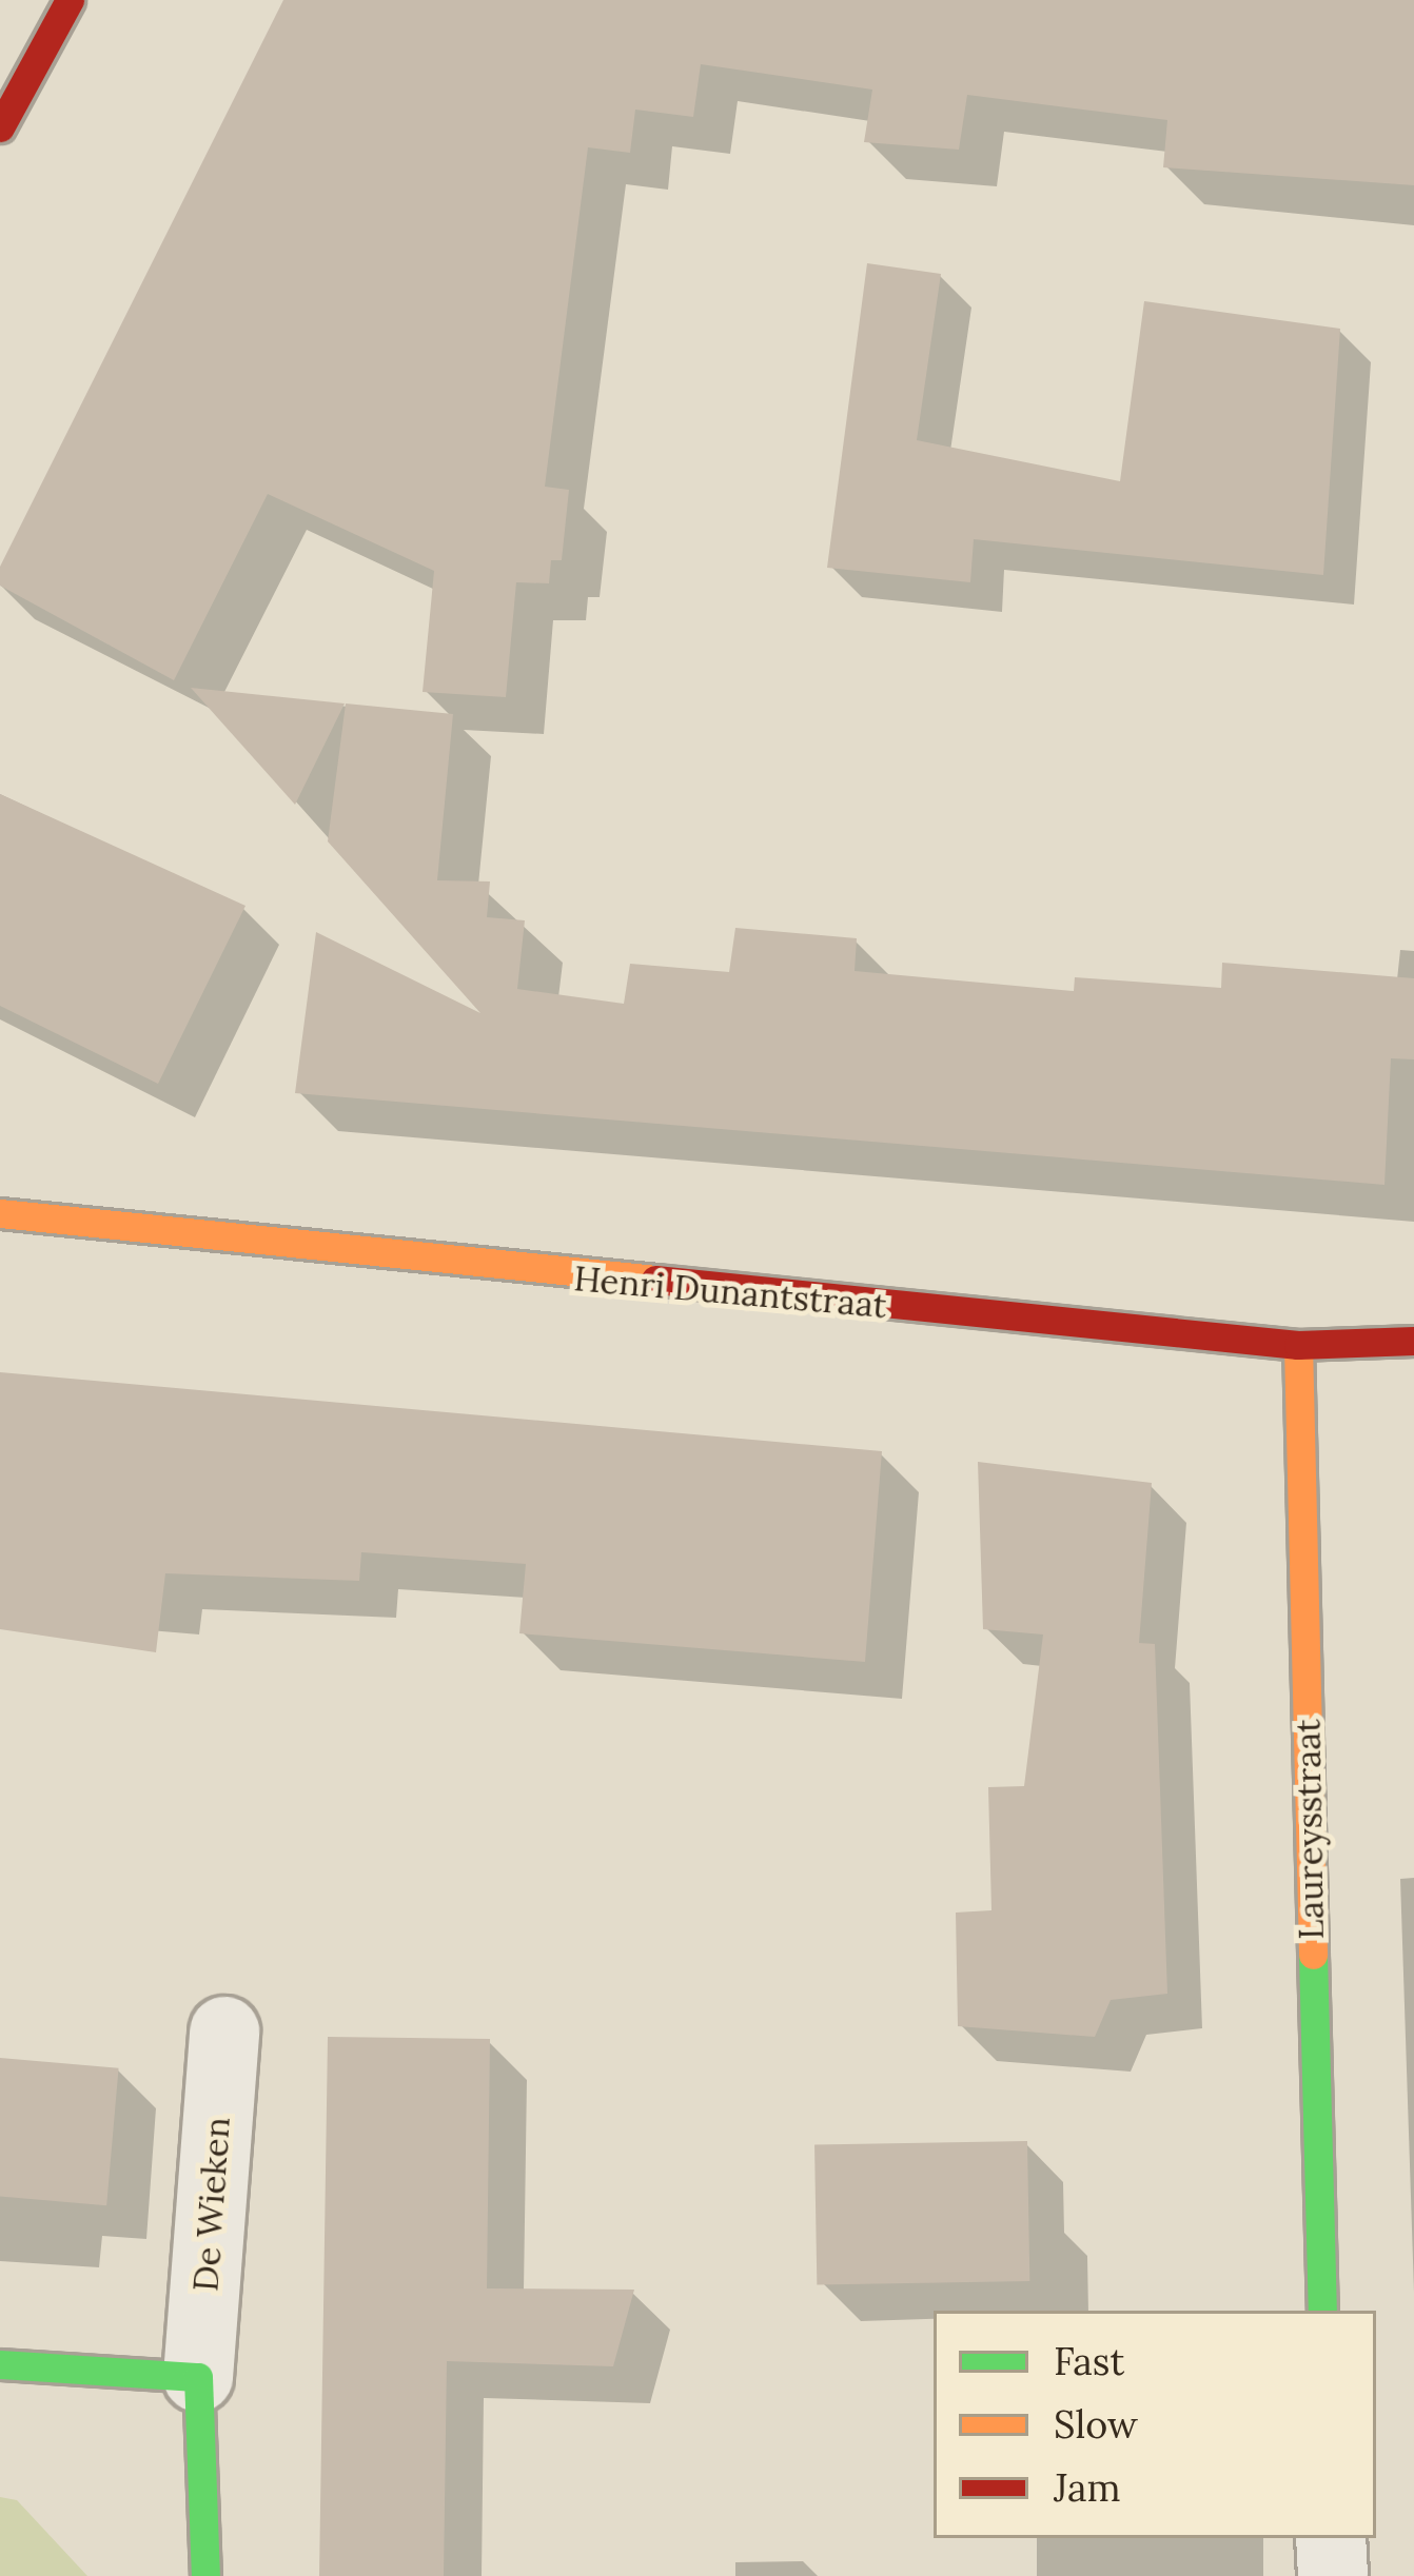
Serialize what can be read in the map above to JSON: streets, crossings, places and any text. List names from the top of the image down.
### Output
{
  "streets": {
    "street": ["Henri Dunantstraat", "Laureysstraat", "De Wieken"]
  },
  "crossings": [
    ["Henri Dunantstraat", "Laureysstraat"]
  ],
  "legend": ["Fast", "Slow", "Jam"]
}
